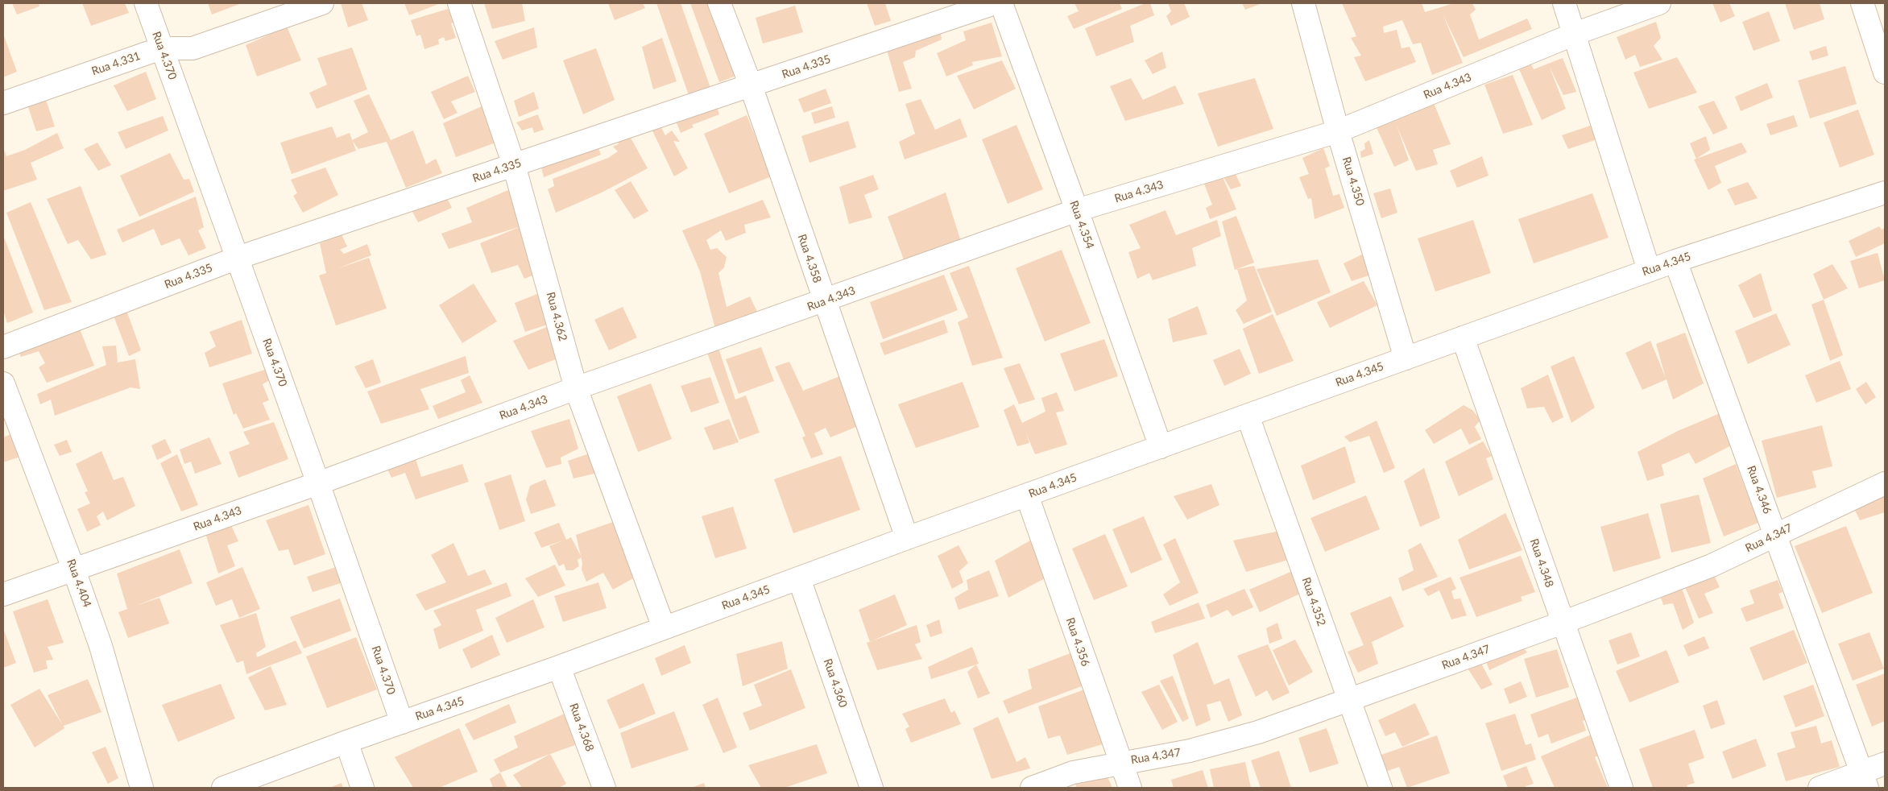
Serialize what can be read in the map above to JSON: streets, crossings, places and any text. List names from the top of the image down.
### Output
{
  "streets": {
    "street": [
      "Rua 4.370",
      "Rua 4.331",
      "Rua 4.335",
      "Rua 4.343",
      "Rua 4.350",
      "Rua 4.354",
      "Rua 4.358",
      "Rua 4.345",
      "Rua 4.362",
      "Rua 4.346",
      "Rua 4.347",
      "Rua 4.348",
      "Rua 4.404",
      "Rua 4.352",
      "Rua 4.356",
      "Rua 4.360",
      "Rua 4.368"
    ]
  },
  "crossings": [
    ["Rua 4.370", "Rua 4.331"],
    ["Rua 4.370", "Rua 4.335"],
    ["Rua 4.370", "Rua 4.343"],
    ["Rua 4.370", "Rua 4.345"],
    ["Rua 4.335", "Rua 4.358"],
    ["Rua 4.335", "Rua 4.362"],
    ["Rua 4.343", "Rua 4.350"],
    ["Rua 4.343", "Rua 4.354"],
    ["Rua 4.343", "Rua 4.358"],
    ["Rua 4.343", "Rua 4.362"],
    ["Rua 4.343", "Rua 4.404"],
    ["Rua 4.350", "Rua 4.345"],
    ["Rua 4.354", "Rua 4.345"],
    ["Rua 4.358", "Rua 4.345"],
    ["Rua 4.345", "Rua 4.362"],
    ["Rua 4.345", "Rua 4.346"],
    ["Rua 4.345", "Rua 4.348"],
    ["Rua 4.345", "Rua 4.352"],
    ["Rua 4.345", "Rua 4.356"],
    ["Rua 4.345", "Rua 4.360"],
    ["Rua 4.345", "Rua 4.368"],
    ["Rua 4.346", "Rua 4.347"],
    ["Rua 4.347", "Rua 4.348"],
    ["Rua 4.347", "Rua 4.352"],
    ["Rua 4.347", "Rua 4.356"]
  ]
}
